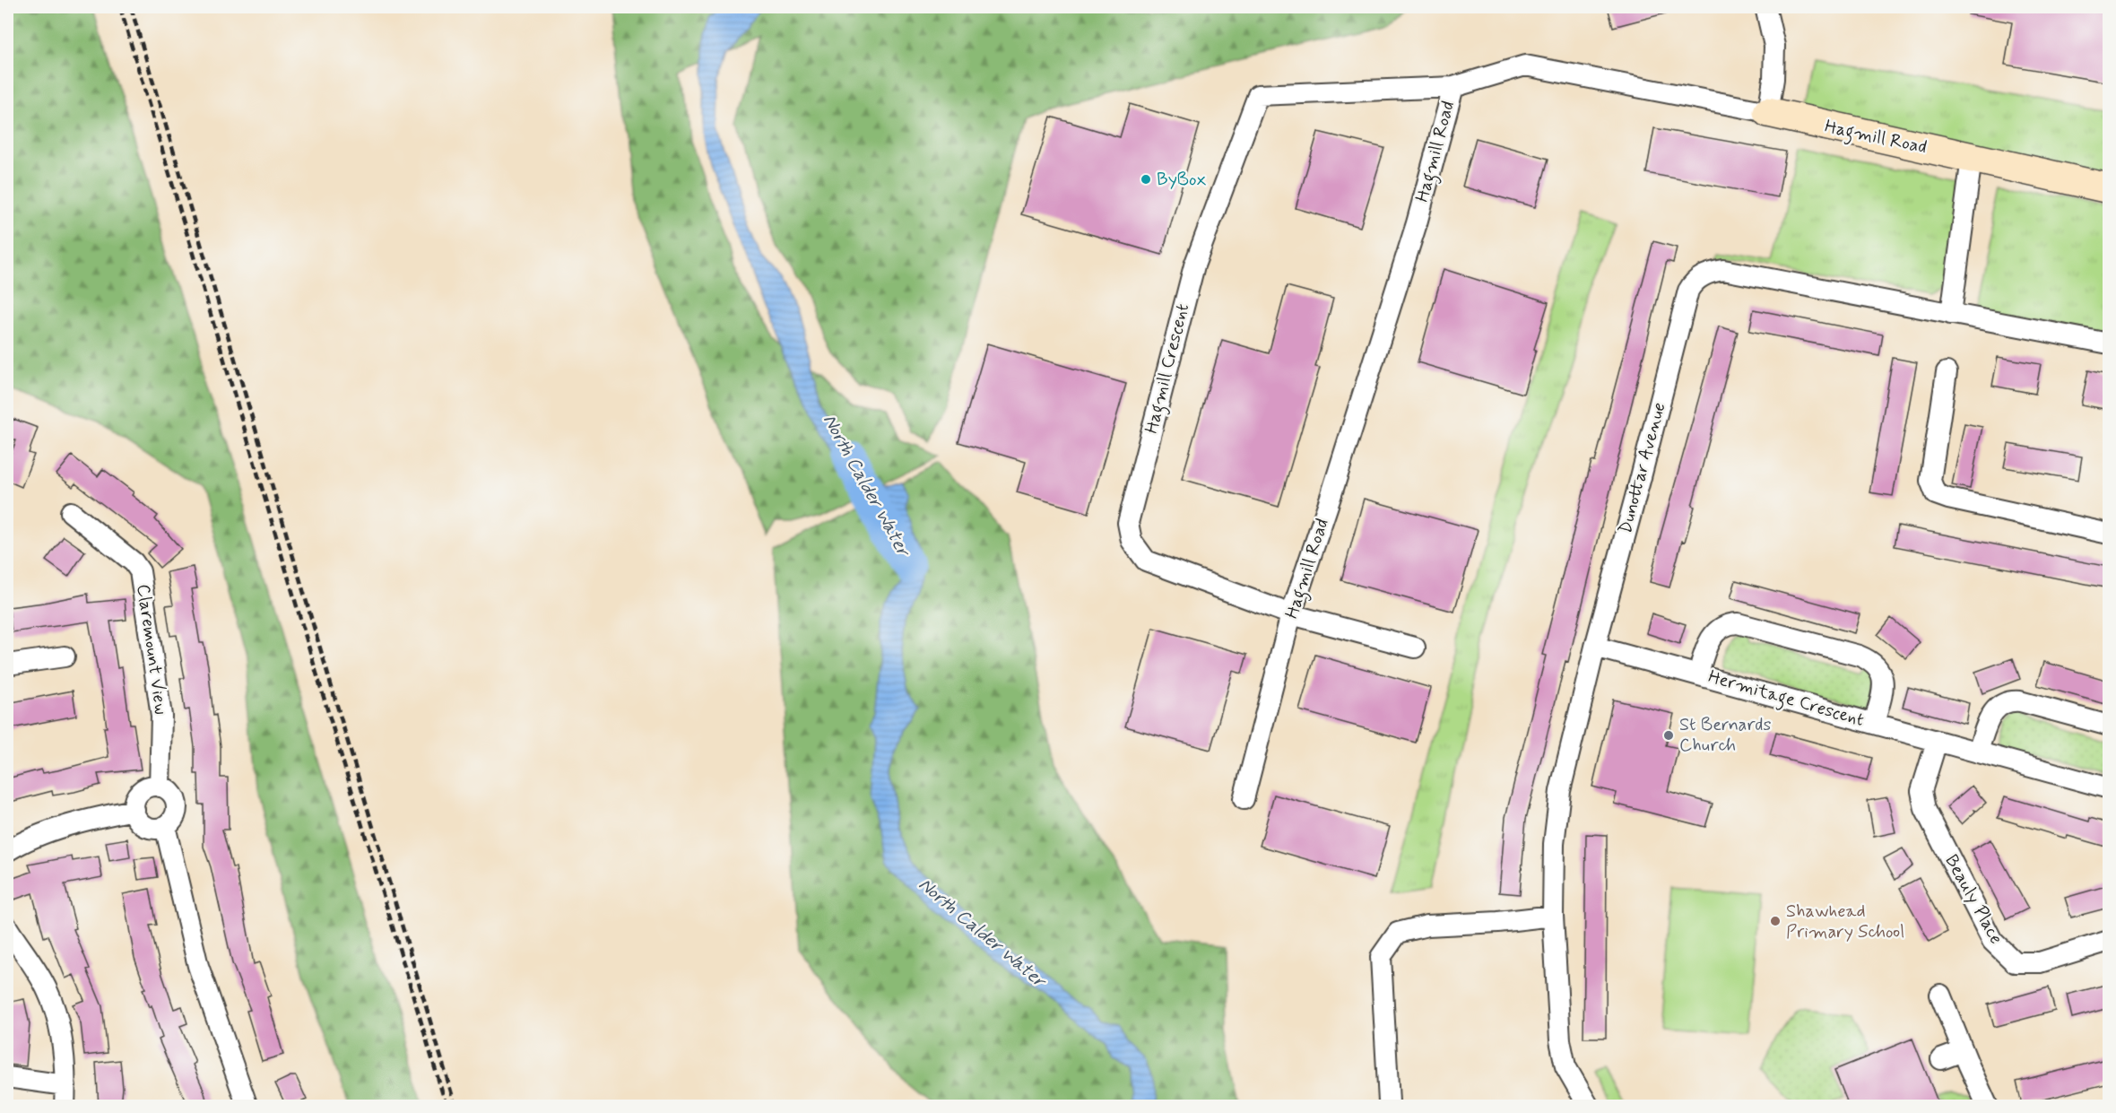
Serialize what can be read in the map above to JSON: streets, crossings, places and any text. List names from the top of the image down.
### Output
{
  "streets": {
    "street": [
      "Hagmill Road",
      "Hagmill Crescent",
      "Dunottar Avenue",
      "Claremount View",
      "Hermitage Crescent",
      "Beauly Place"
    ]
  },
  "crossings": [
    ["Hagmill Road", "Hagmill Crescent"],
    ["Dunottar Avenue", "Hermitage Crescent"],
    ["Hermitage Crescent", "Beauly Place"]
  ],
  "water": ["North Calder Water"],
  "places": ["ByBox", "St Bernards Church", "Shawhead Primary School"]
}
